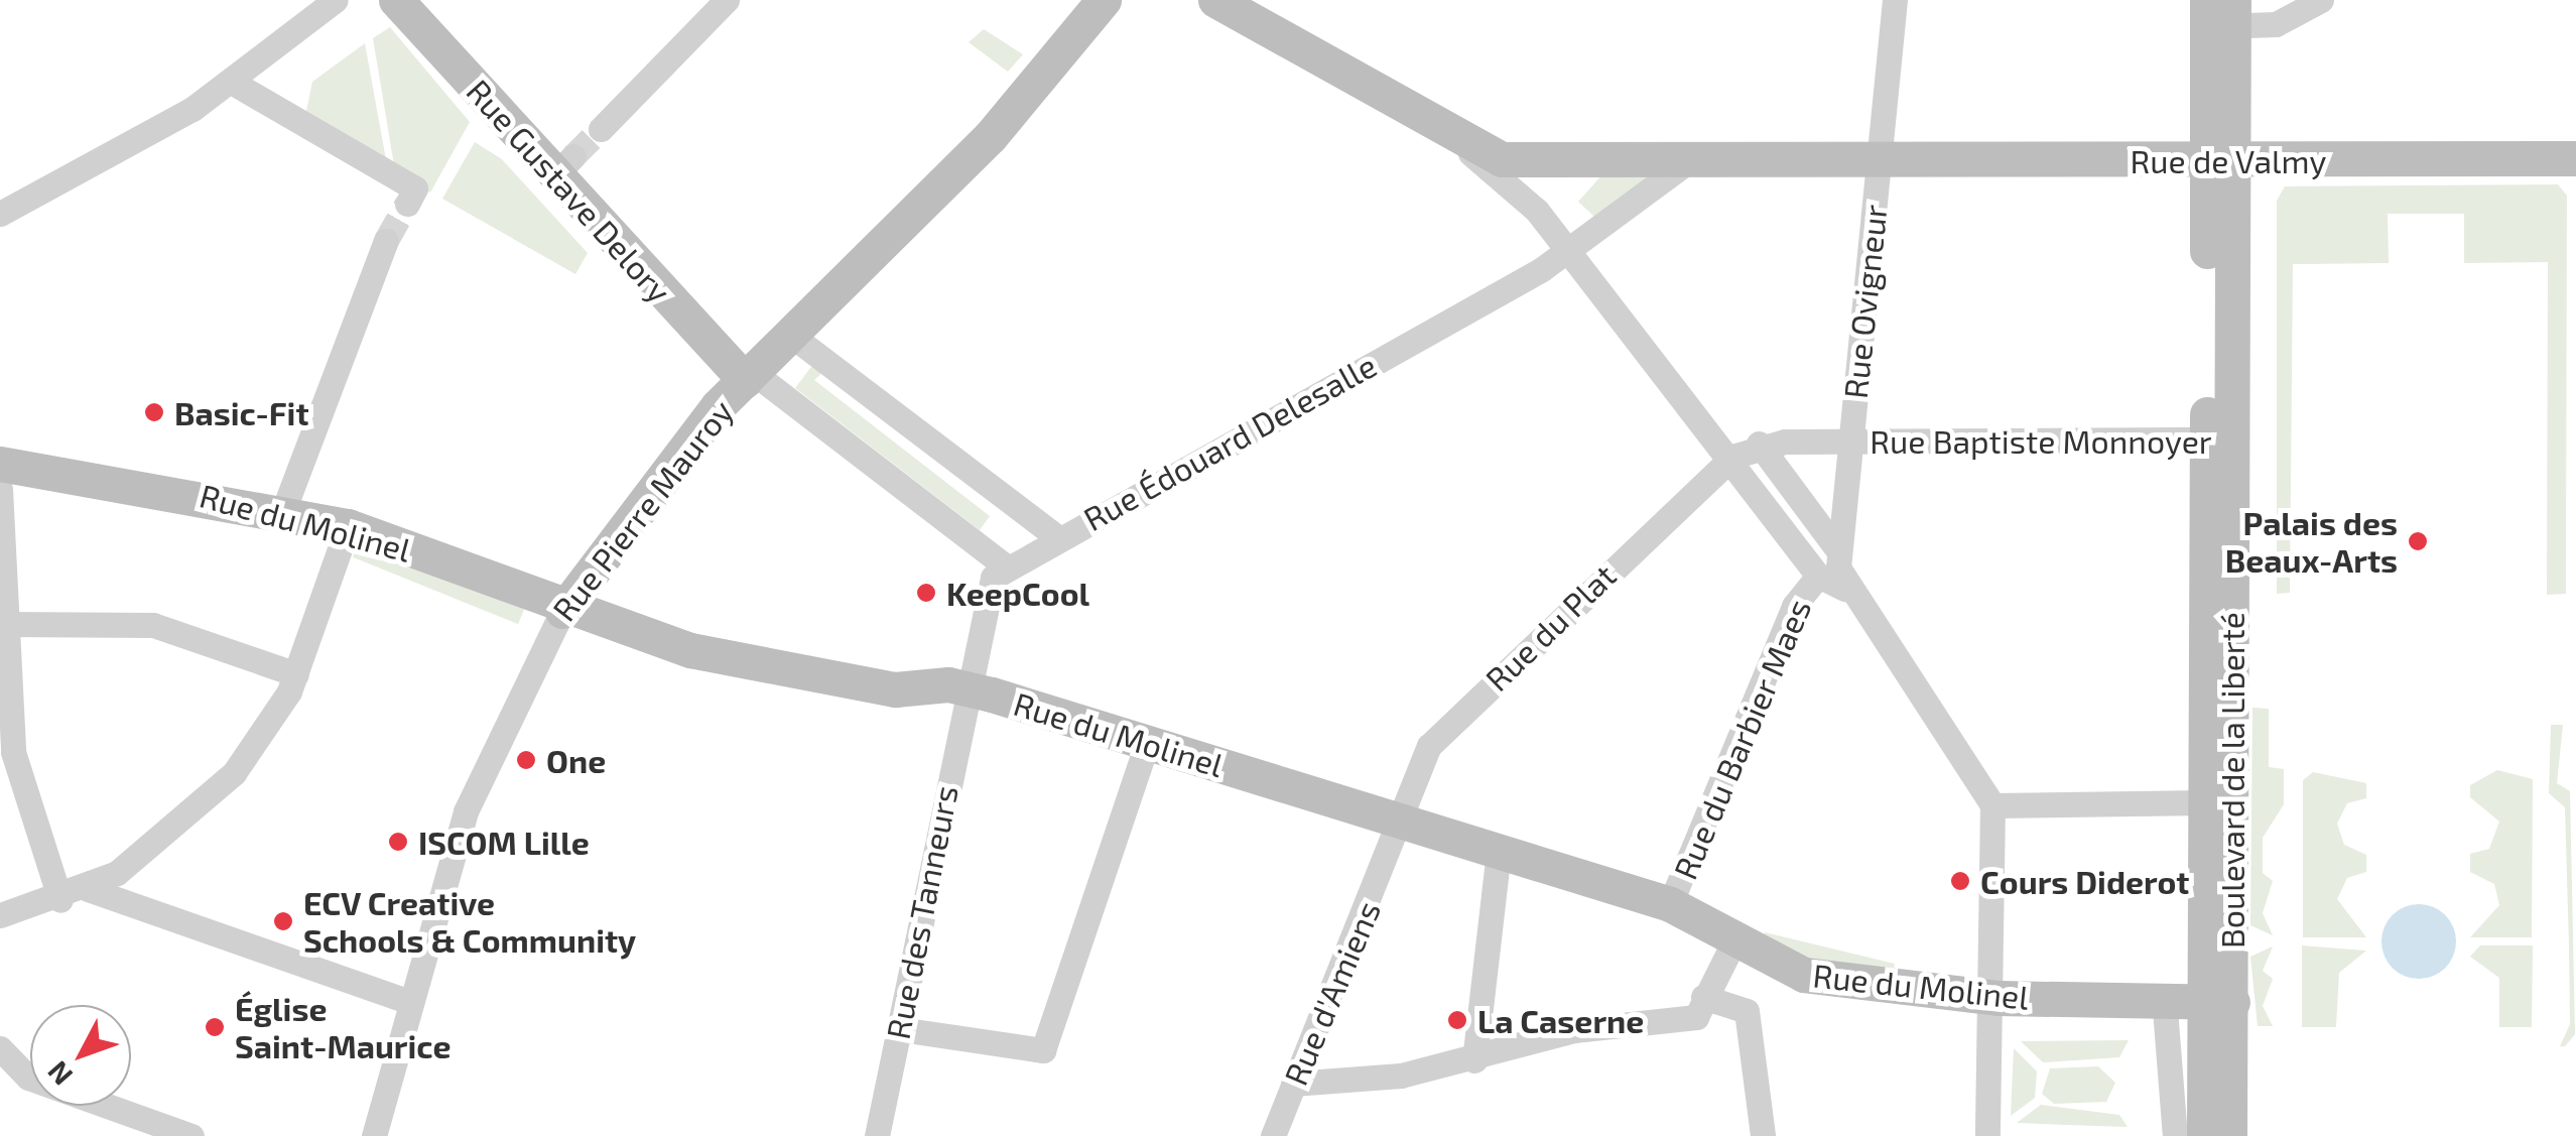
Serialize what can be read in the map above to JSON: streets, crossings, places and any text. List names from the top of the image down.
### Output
{
  "streets": {
    "street": [
      "Rue de Valmy",
      "Rue Gustave Delory",
      "Rue Ovigneur",
      "Rue Baptiste Monnoyer",
      "Rue Édouard Delesalle",
      "Rue Pierre Mauroy",
      "Rue du Molinel",
      "Rue du Plat",
      "Rue du Barbier Maes",
      "Boulevard de la Liberté",
      "Rue des Tanneurs",
      "Rue d'Amiens"
    ]
  },
  "crossings": [
    ["Rue de Valmy", "Rue Ovigneur"],
    ["Rue de Valmy", "Rue Édouard Delesalle"],
    ["Rue de Valmy", "Boulevard de la Liberté"],
    ["Rue Gustave Delory", "Rue Édouard Delesalle"],
    ["Rue Gustave Delory", "Rue Pierre Mauroy"],
    ["Rue Ovigneur", "Rue Baptiste Monnoyer"],
    ["Rue Baptiste Monnoyer", "Rue du Plat"],
    ["Rue Baptiste Monnoyer", "Boulevard de la Liberté"],
    ["Rue Pierre Mauroy", "Rue du Molinel"],
    ["Rue du Molinel", "Rue du Plat"],
    ["Rue du Molinel", "Rue du Barbier Maes"],
    ["Rue du Molinel", "Boulevard de la Liberté"],
    ["Rue du Molinel", "Rue des Tanneurs"],
    ["Rue du Molinel", "Rue d'Amiens"],
    ["Rue du Plat", "Rue d'Amiens"]
  ],
  "places": [
    "Basic-Fit",
    "Palais des Beaux-Arts",
    "KeepCool",
    "One",
    "ISCOM Lille",
    "Cours Diderot",
    "ECV Creative Schools & Community",
    "La Caserne",
    "Église Saint-Maurice"
  ],
  "north": "bottom left"
}
